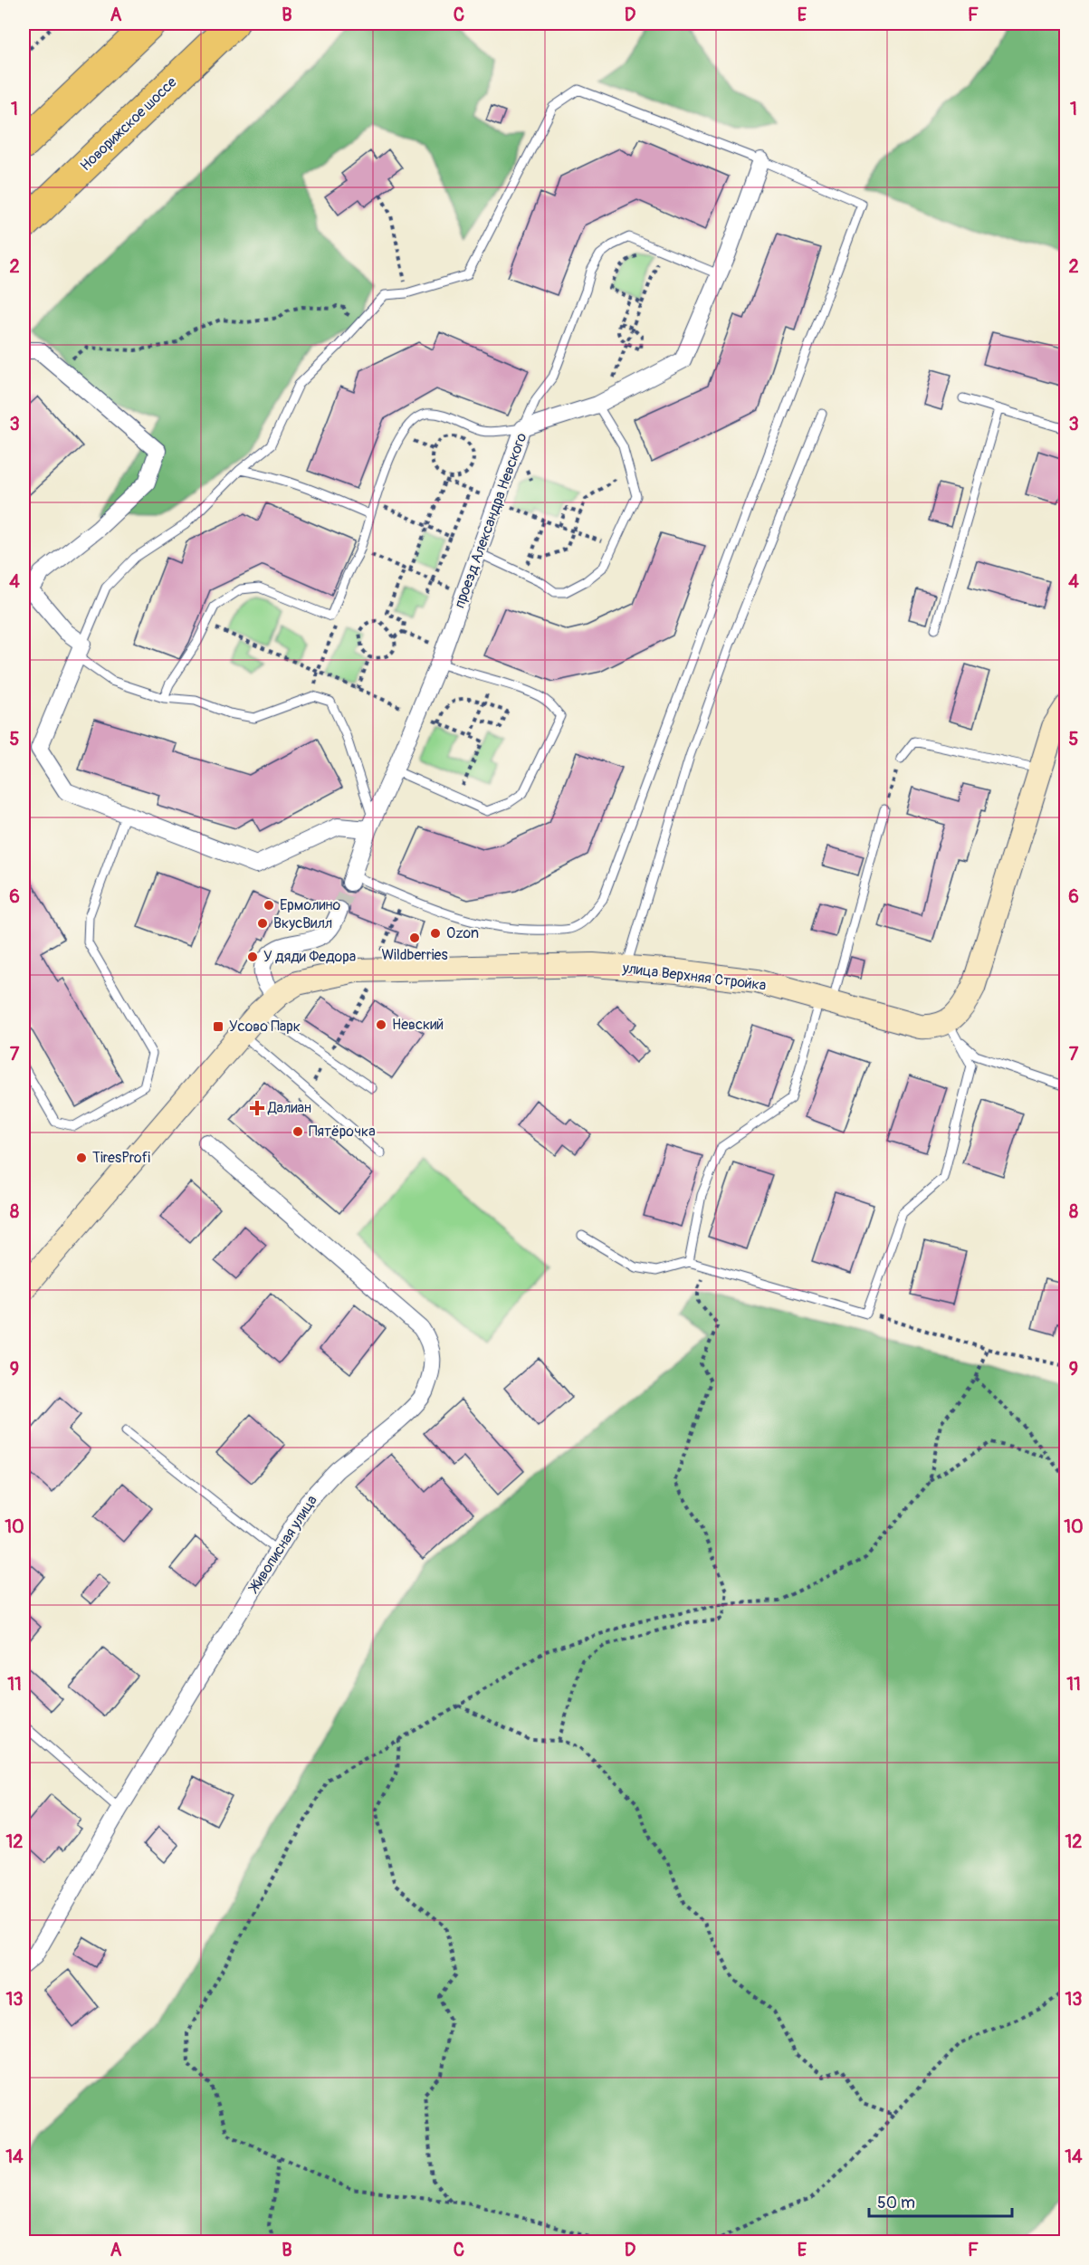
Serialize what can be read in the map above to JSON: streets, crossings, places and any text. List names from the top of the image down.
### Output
{
  "streets": {
    "highway": ["Новорижское шоссе"],
    "street": ["проезд Александра Невского", "улица Верхняя Стройка", "Живописная улица"]
  },
  "places": {
    "other": [
      "Ермолино",
      "ВкусВилл",
      "Ozon",
      "Wildberries",
      "У дяди Федора",
      "Невский",
      "Пятёрочка",
      "TiresProfi"
    ],
    "transit": ["Усово Парк"],
    "health": ["Далиан"]
  },
  "scale_bar": "50 m",
  "grid": {
    "columns": [
      "A",
      "B",
      "C",
      "D",
      "E",
      "F"
    ],
    "rows": [
      "1",
      "2",
      "3",
      "4",
      "5",
      "6",
      "7",
      "8",
      "9",
      "10",
      "11",
      "12",
      "13",
      "14"
    ]
  }
}
